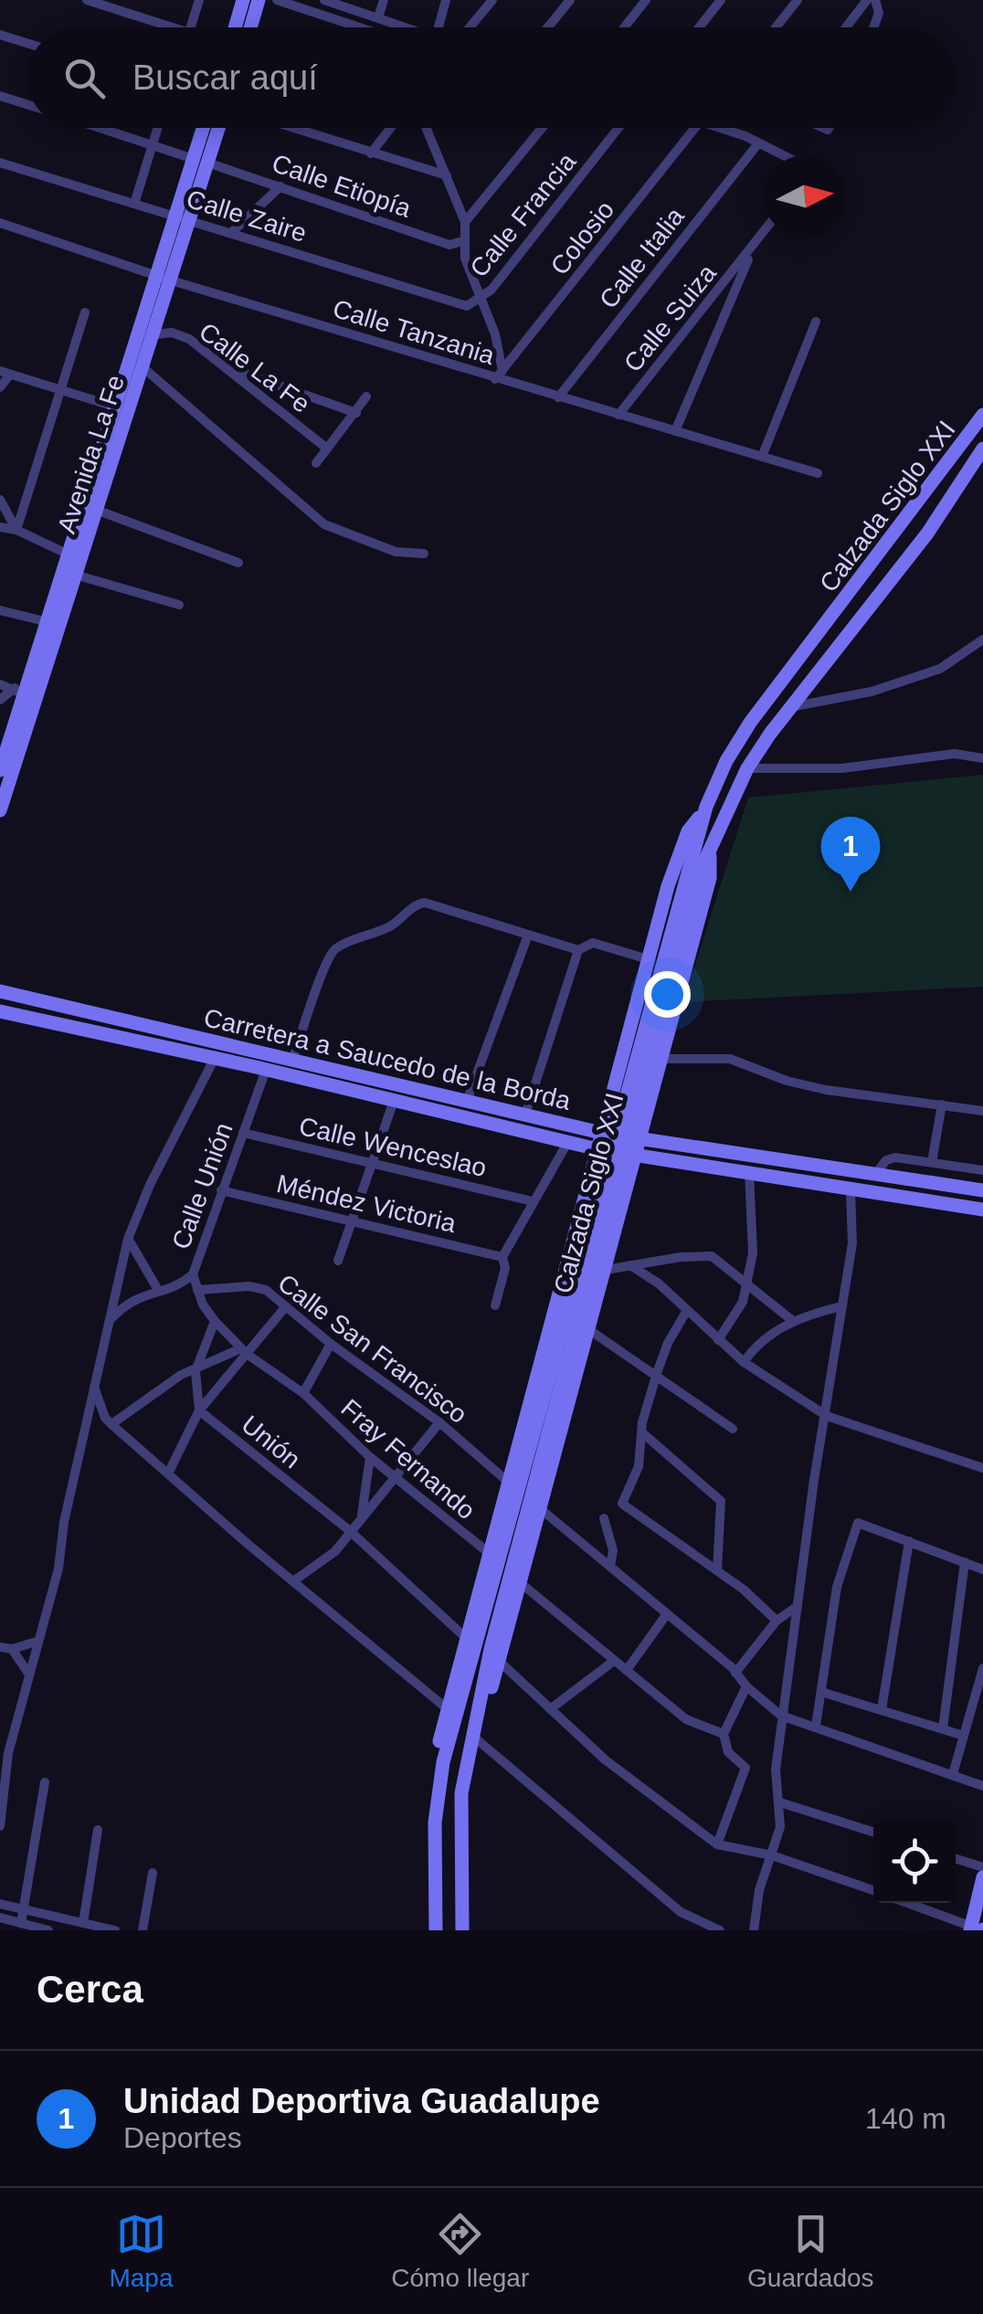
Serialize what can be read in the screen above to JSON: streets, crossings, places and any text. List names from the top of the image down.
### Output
{
  "streets": {
    "street": [
      "Calle Etiopía",
      "Calle Francia",
      "Calle Zaire",
      "Colosio",
      "Calle Italia",
      "Calle Suiza",
      "Calle Tanzania",
      "Calle La Fe",
      "Avenida La Fe",
      "Calzada Siglo XXI",
      "Carretera a Saucedo de la Borda",
      "Calle Wenceslao",
      "Calle Unión",
      "Méndez Victoria",
      "Calle San Francisco",
      "Unión",
      "Fray Fernando"
    ]
  },
  "crossings": [
    ["Calle Etiopía", "Avenida La Fe"],
    ["Calle Francia", "Calle Zaire"],
    ["Calle Zaire", "Avenida La Fe"],
    ["Colosio", "Calle Tanzania"],
    ["Calle Italia", "Calle Tanzania"],
    ["Calle Suiza", "Calle Tanzania"],
    ["Calle Tanzania", "Avenida La Fe"],
    ["Calle La Fe", "Avenida La Fe"],
    ["Calzada Siglo XXI", "Carretera a Saucedo de la Borda"],
    ["Calzada Siglo XXI", "Calle San Francisco"],
    ["Calzada Siglo XXI", "Unión"],
    ["Calzada Siglo XXI", "Fray Fernando"],
    ["Carretera a Saucedo de la Borda", "Calle Unión"],
    ["Calle Wenceslao", "Calle Unión"],
    ["Calle Unión", "Méndez Victoria"],
    ["Calle Unión", "Fray Fernando"],
    ["Calle San Francisco", "Fray Fernando"]
  ],
  "north": "right",
  "page": {
    "search": "Buscar aquí",
    "pins": "1",
    "heading": "Cerca",
    "list": [
      {
        "mark": "1",
        "name": "Unidad Deportiva Guadalupe",
        "note": "Deportes",
        "value": "140 m"
      }
    ],
    "nav": ["Mapa", "Cómo llegar", "Guardados"]
  }
}
